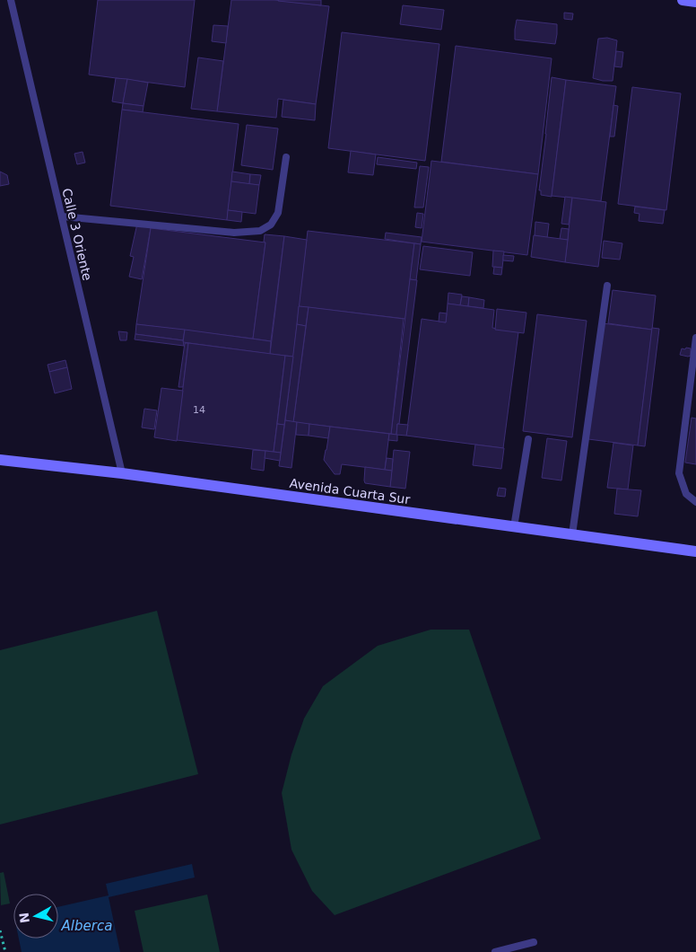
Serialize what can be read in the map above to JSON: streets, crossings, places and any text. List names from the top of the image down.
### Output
{
  "streets": {
    "street": ["Avenida Cuarta Sur"],
    "lane": ["Calle 3 Oriente"]
  },
  "crossings": [
    ["Calle 3 Oriente", "Avenida Cuarta Sur"]
  ],
  "water": ["Alberca"],
  "house_numbers": ["14"],
  "north": "left"
}
